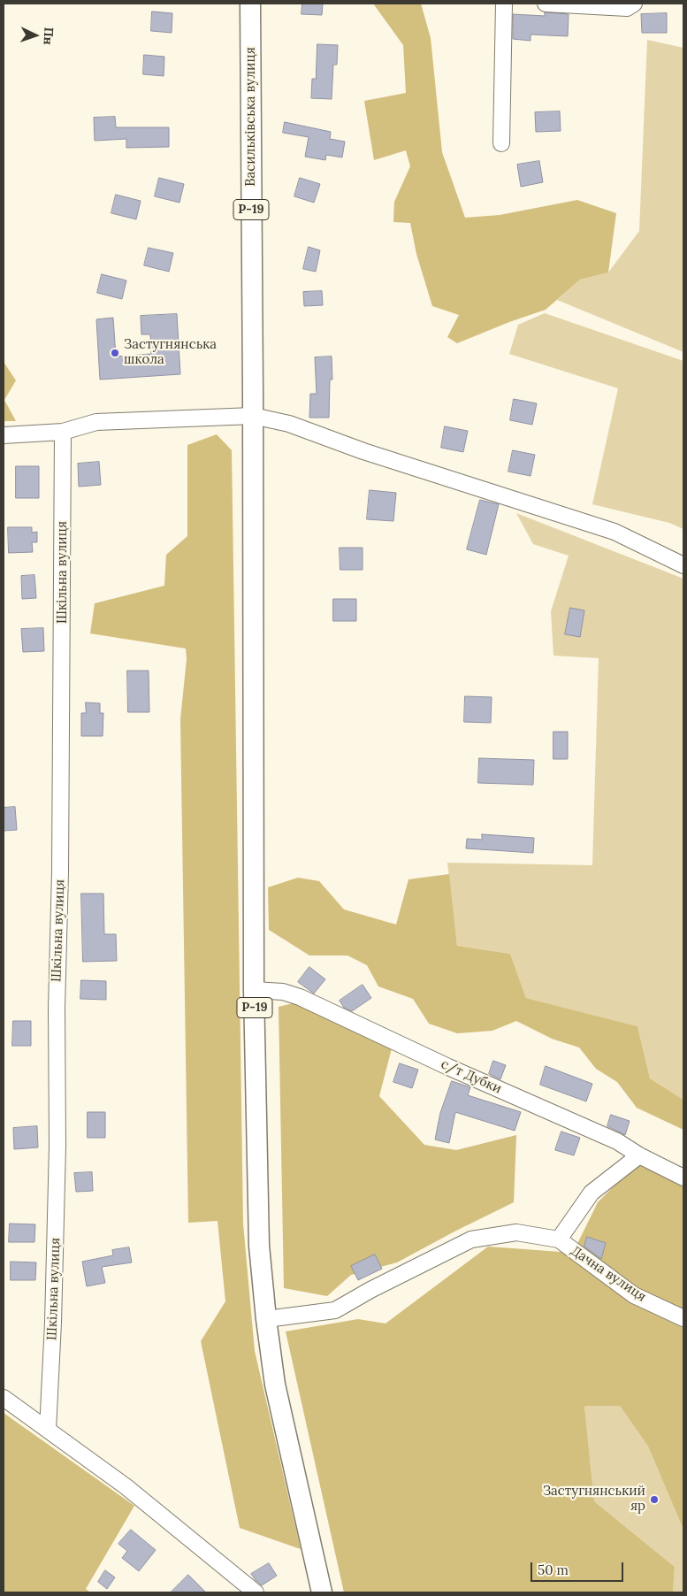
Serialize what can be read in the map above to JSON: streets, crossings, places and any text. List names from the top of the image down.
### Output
{
  "streets": {
    "main road": ["Васильківська вулиця", "Р-19"],
    "street": ["Шкільна вулиця", "с/т Дубки", "Дачна вулиця"]
  },
  "crossings": [
    ["Васильківська вулиця", "Р-19"],
    ["Р-19", "с/т Дубки"]
  ],
  "places": ["Застугнянська школа", "Застугнянський яр"],
  "scale_bar": "50 m",
  "north": "right"
}
